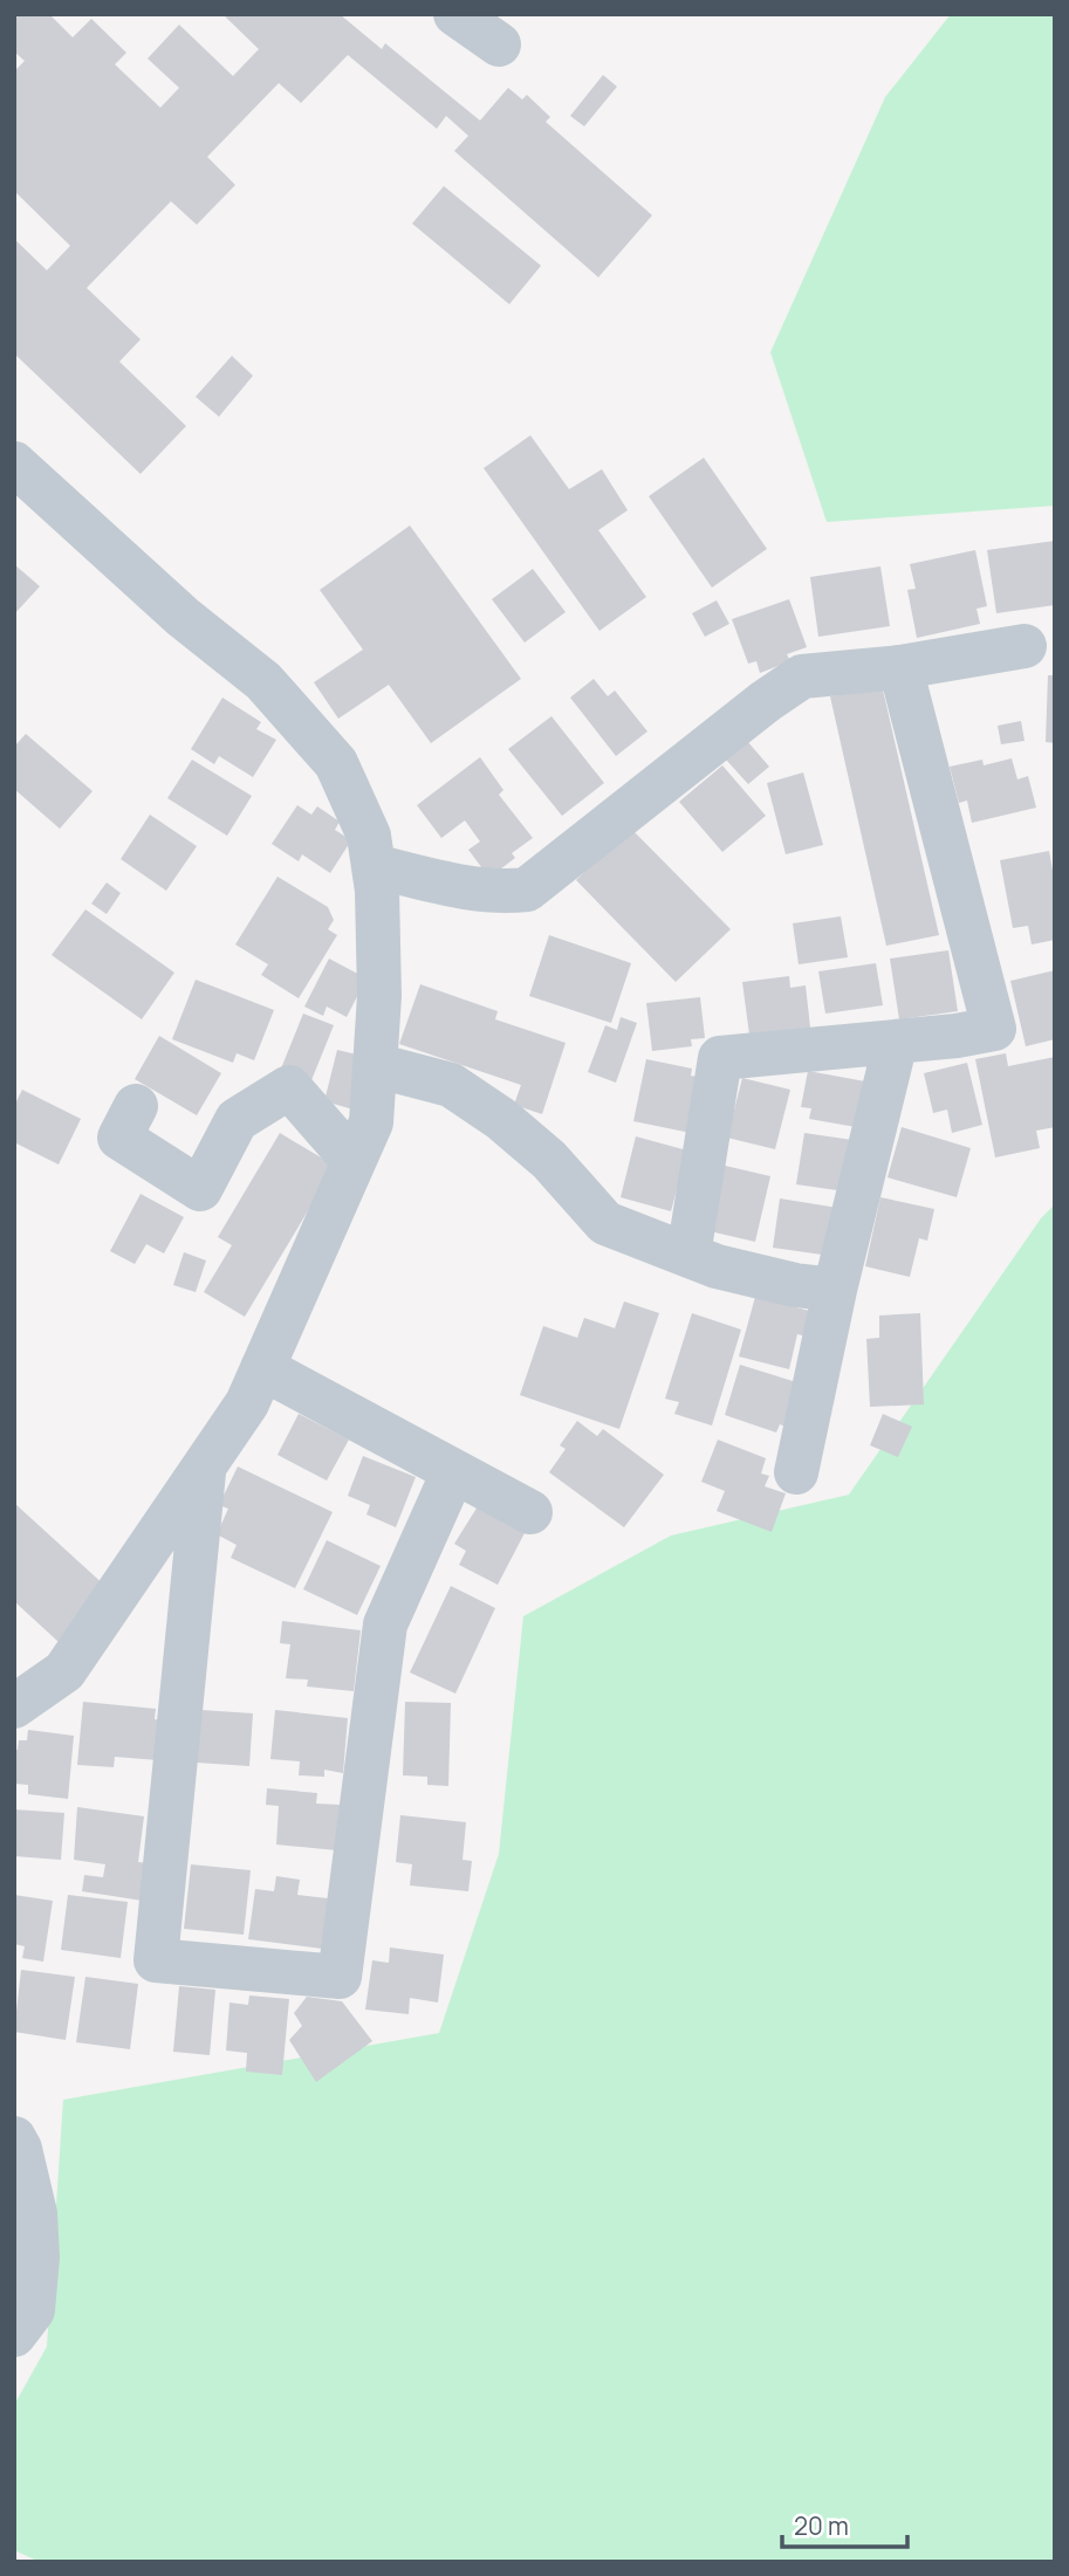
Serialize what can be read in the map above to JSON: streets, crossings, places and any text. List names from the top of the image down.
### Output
{
  "scale_bar": "20 m"
}
